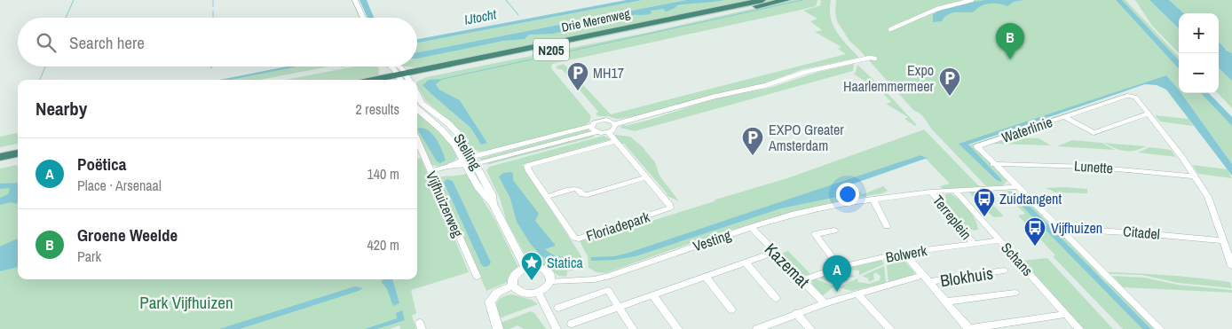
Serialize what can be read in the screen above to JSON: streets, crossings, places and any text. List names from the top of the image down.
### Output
{
  "streets": {
    "highway": ["Drie Merenweg", "N205"],
    "street": [
      "Waterlinie",
      "Stelling",
      "Lunette",
      "Vijfhuizerweg",
      "Terreplein",
      "Floriadepark",
      "Citadel",
      "Vesting",
      "Bolwerk",
      "Schans",
      "Kazemat",
      "Blokhuis"
    ]
  },
  "crossings": [
    ["Waterlinie", "Lunette"],
    ["Waterlinie", "Citadel"],
    ["Waterlinie", "Vesting"],
    ["Stelling", "Vesting"],
    ["Terreplein", "Vesting"],
    ["Terreplein", "Bolwerk"],
    ["Terreplein", "Schans"],
    ["Vesting", "Schans"],
    ["Vesting", "Kazemat"],
    ["Bolwerk", "Kazemat"],
    ["Bolwerk", "Blokhuis"]
  ],
  "water": ["IJtocht"],
  "parks": ["Park Vijfhuizen"],
  "places": {
    "parking": ["MH17", "Expo Haarlemmermeer", "EXPO Greater Amsterdam"],
    "bus stop": ["Zuidtangent", "Vijfhuizen"],
    "place": ["Statica"]
  },
  "page": {
    "map_buttons": ["+", "−"],
    "search": "Search here",
    "pins": ["B", "A"],
    "heading": ["Nearby", "2 results"],
    "list": [
      {
        "mark": "A",
        "name": "Poëtica",
        "note": "Place · Arsenaal",
        "value": "140 m"
      },
      {
        "mark": "B",
        "name": "Groene Weelde",
        "note": "Park",
        "value": "420 m"
      }
    ]
  }
}
